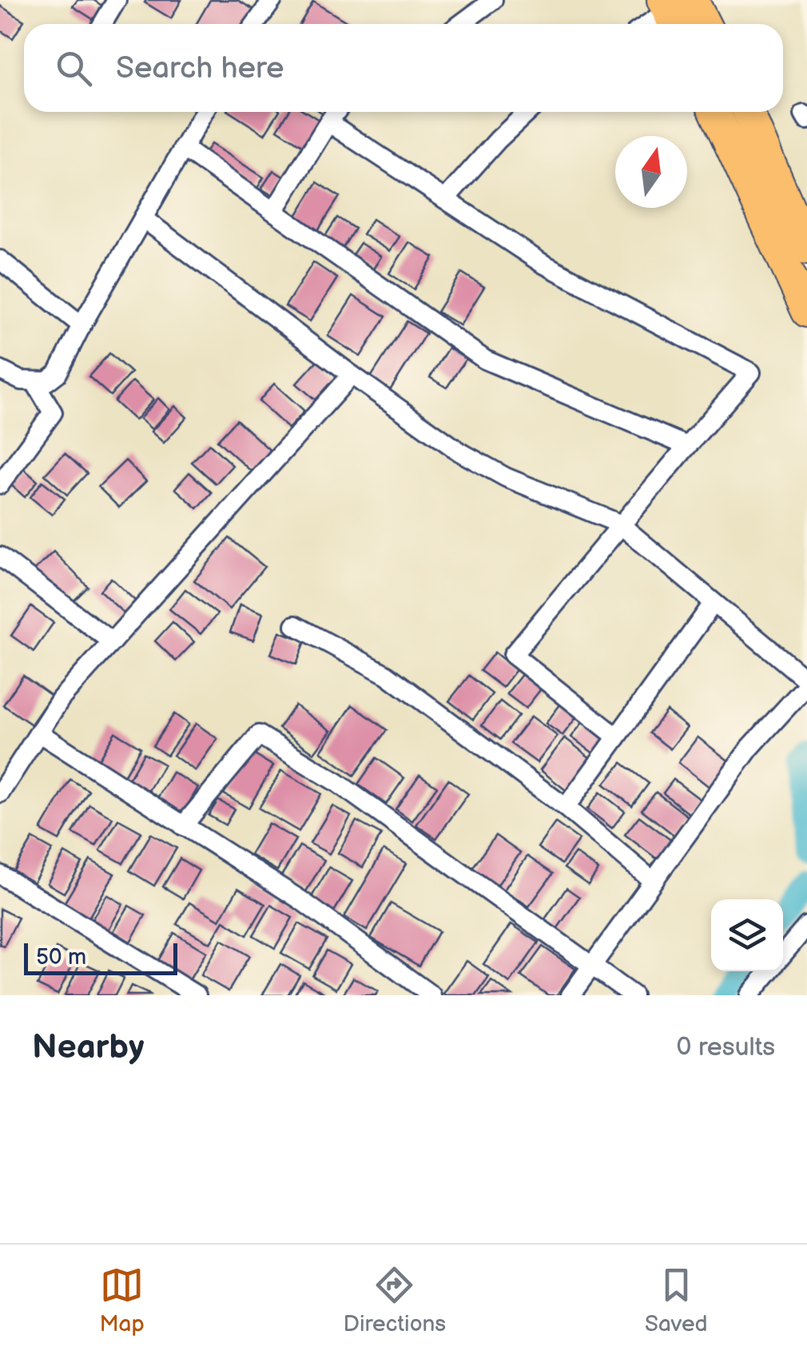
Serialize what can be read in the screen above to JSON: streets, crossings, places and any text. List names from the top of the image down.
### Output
{
  "scale_bar": "50 m",
  "north": "top",
  "page": {
    "search": "Search here",
    "scale": "50 m",
    "heading": ["Nearby", "0 results"],
    "nav": ["Map", "Directions", "Saved"]
  }
}
